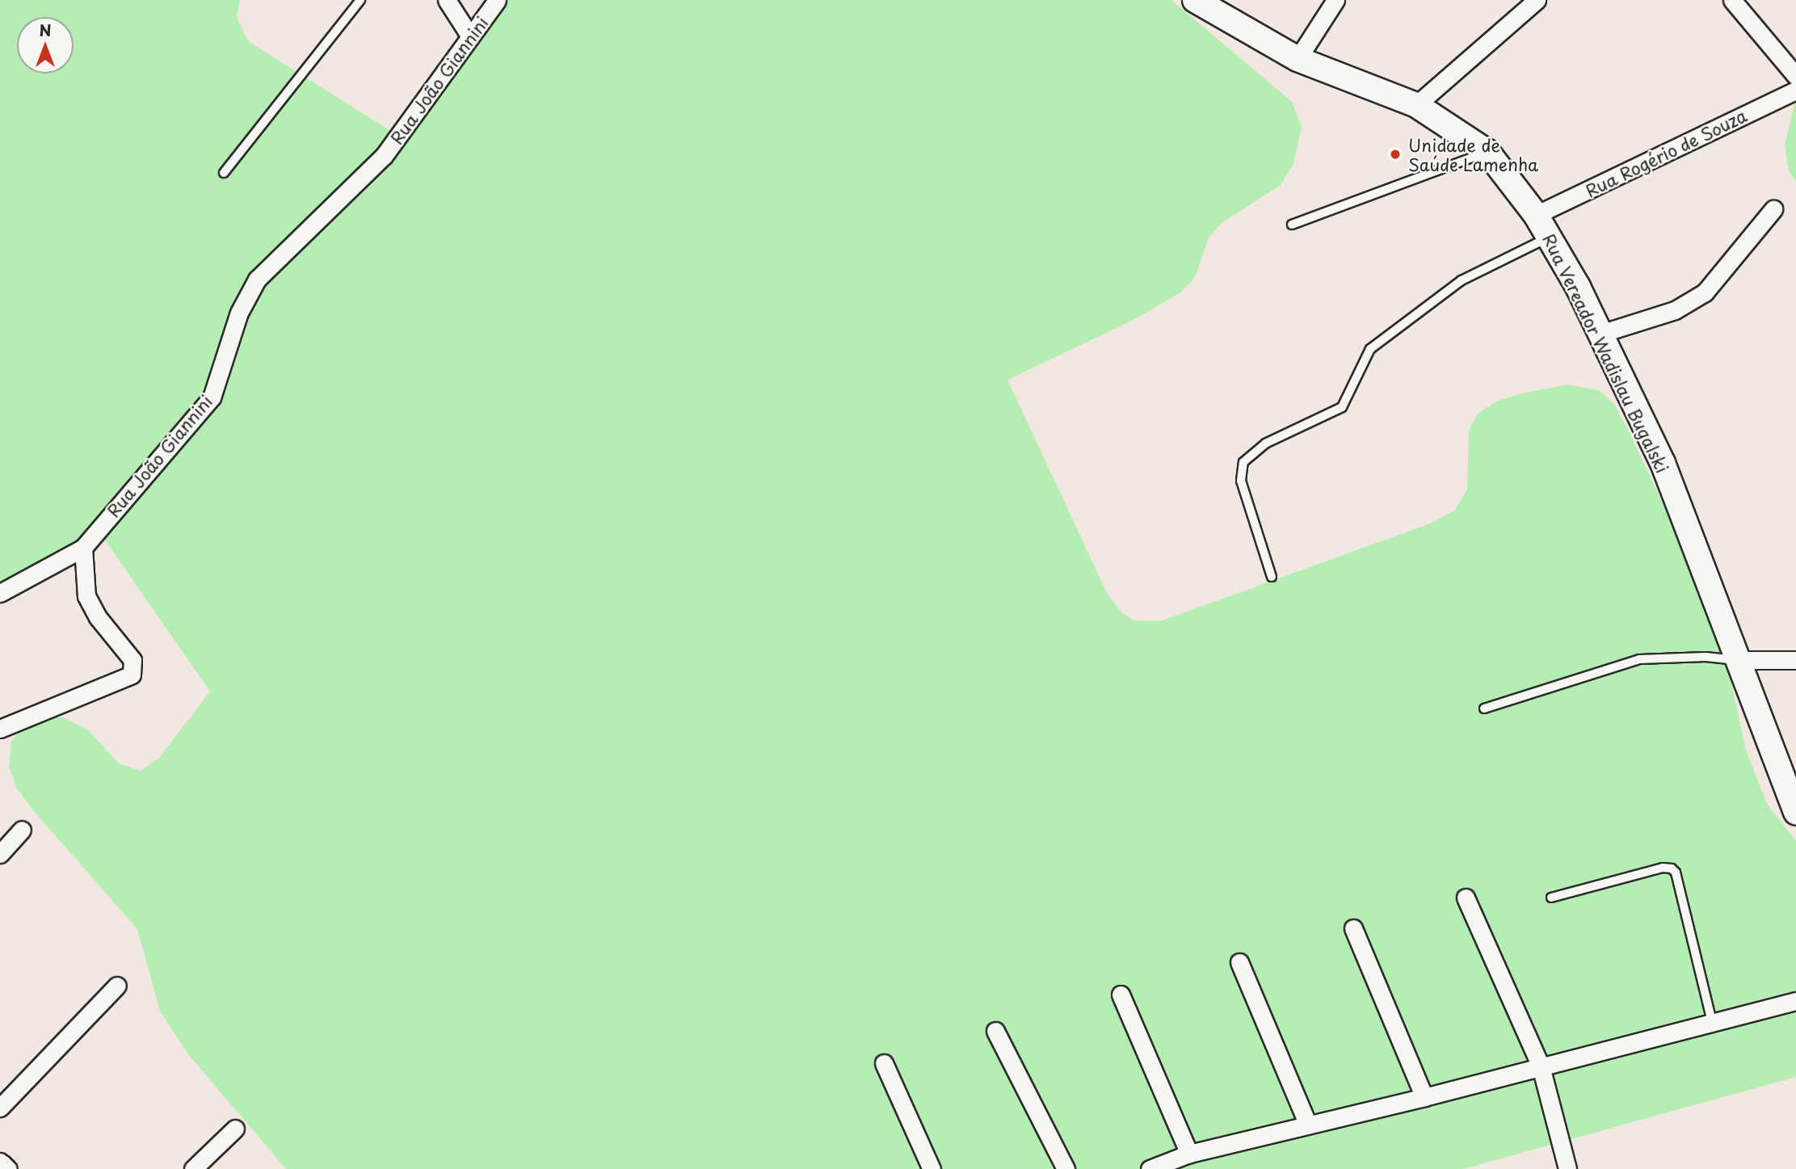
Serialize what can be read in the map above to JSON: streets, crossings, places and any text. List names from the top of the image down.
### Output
{
  "streets": {
    "main road": ["Rua Vereador Wadislau Bugalski"],
    "street": ["Rua João Giannini", "Rua Rogério de Souza"]
  },
  "crossings": [
    ["Rua Rogério de Souza", "Rua Vereador Wadislau Bugalski"]
  ],
  "places": ["Unidade de Saúde Lamenha"],
  "north": "top"
}
